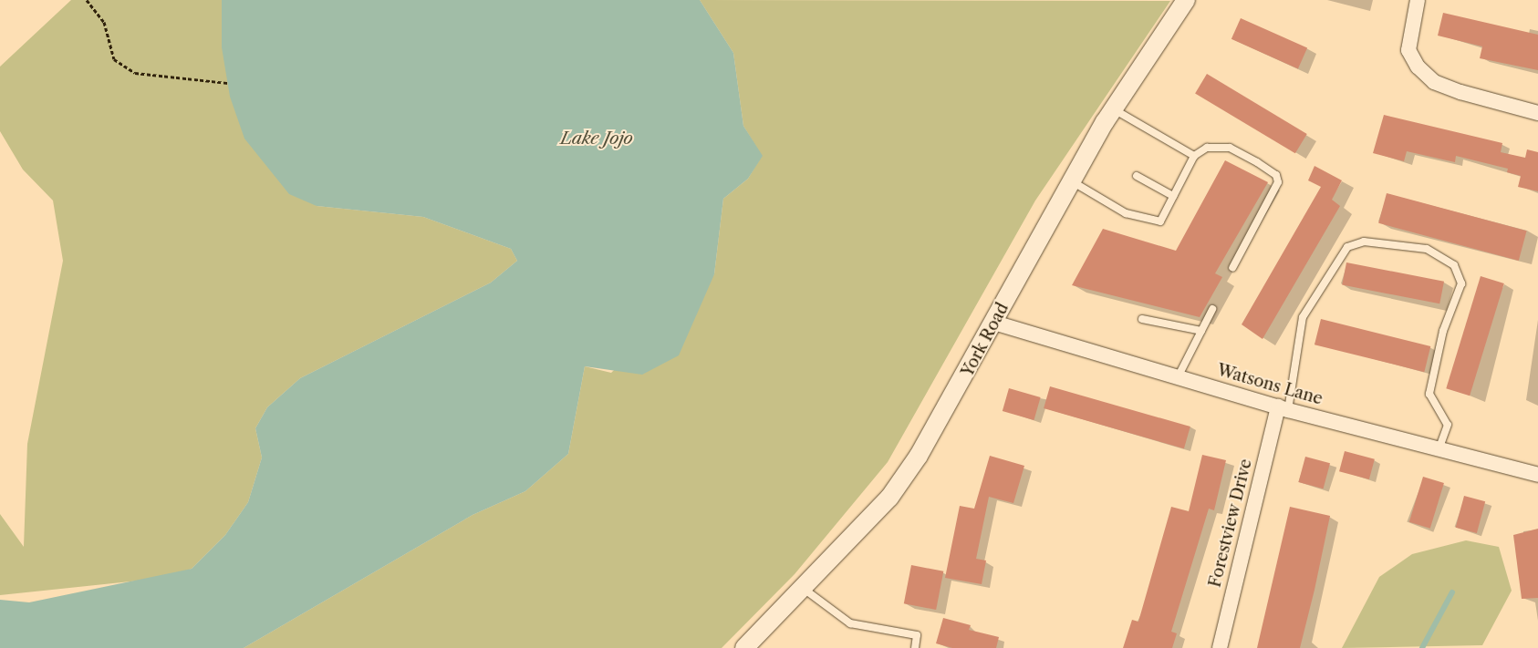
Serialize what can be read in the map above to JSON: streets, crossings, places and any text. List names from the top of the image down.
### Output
{
  "streets": {
    "street": ["York Road", "Watsons Lane", "Forestview Drive"]
  },
  "crossings": [
    ["York Road", "Watsons Lane"],
    ["Watsons Lane", "Forestview Drive"]
  ],
  "water": ["Lake Jojo"]
}
